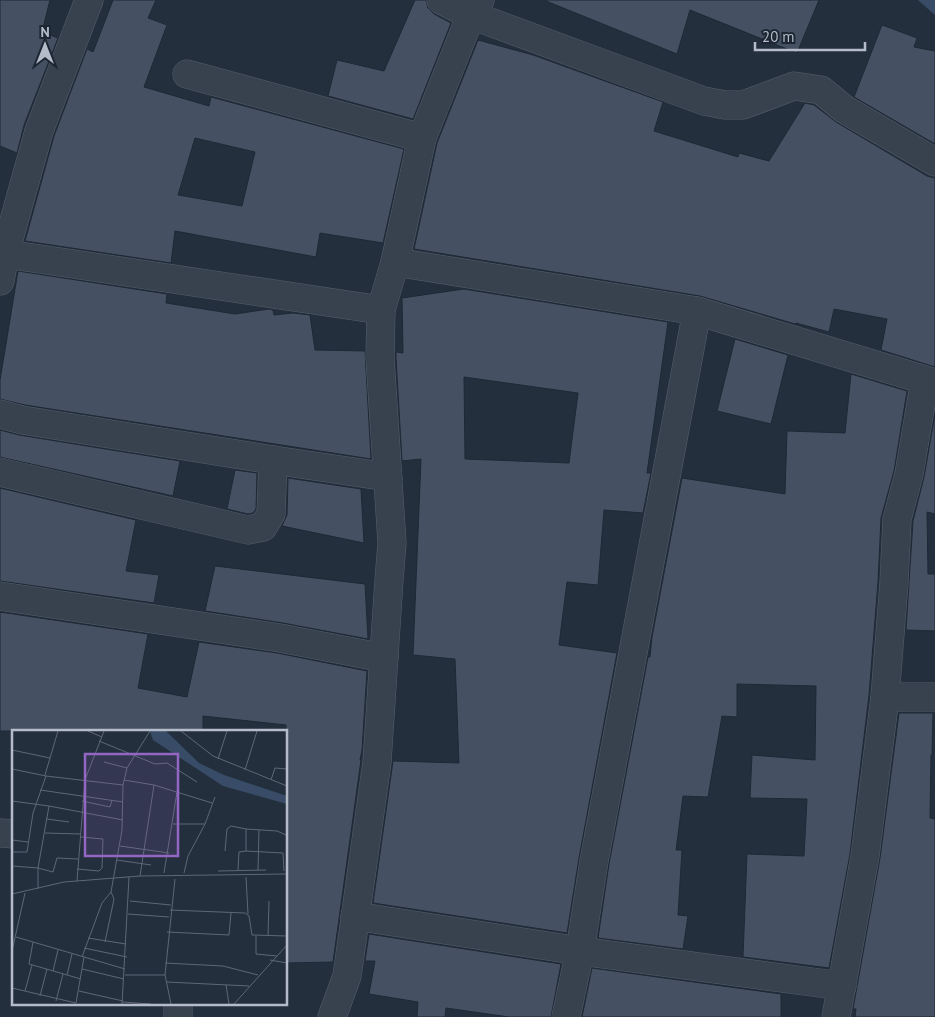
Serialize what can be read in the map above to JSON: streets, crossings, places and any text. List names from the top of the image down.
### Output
{
  "scale_bar": "20 m",
  "north": "top"
}
